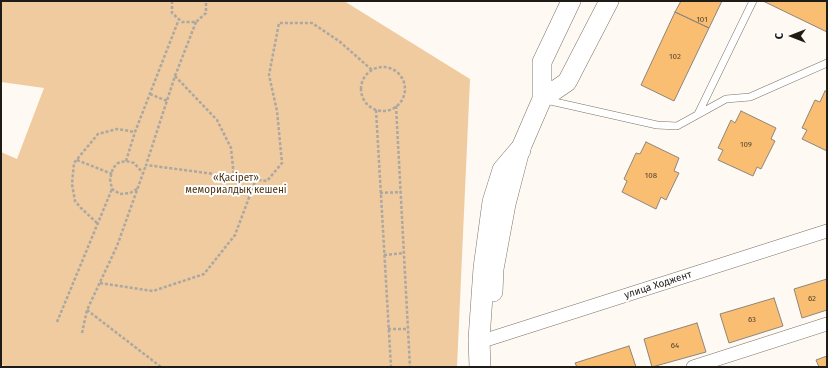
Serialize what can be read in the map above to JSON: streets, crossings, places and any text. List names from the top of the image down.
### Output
{
  "streets": {
    "street": ["улица Ходжент"]
  },
  "parks": ["«Қасірет» мемориалдық кешені"],
  "house_numbers": [
    "101",
    "102",
    "109",
    "108",
    "62",
    "63",
    "64"
  ],
  "north": "left"
}
